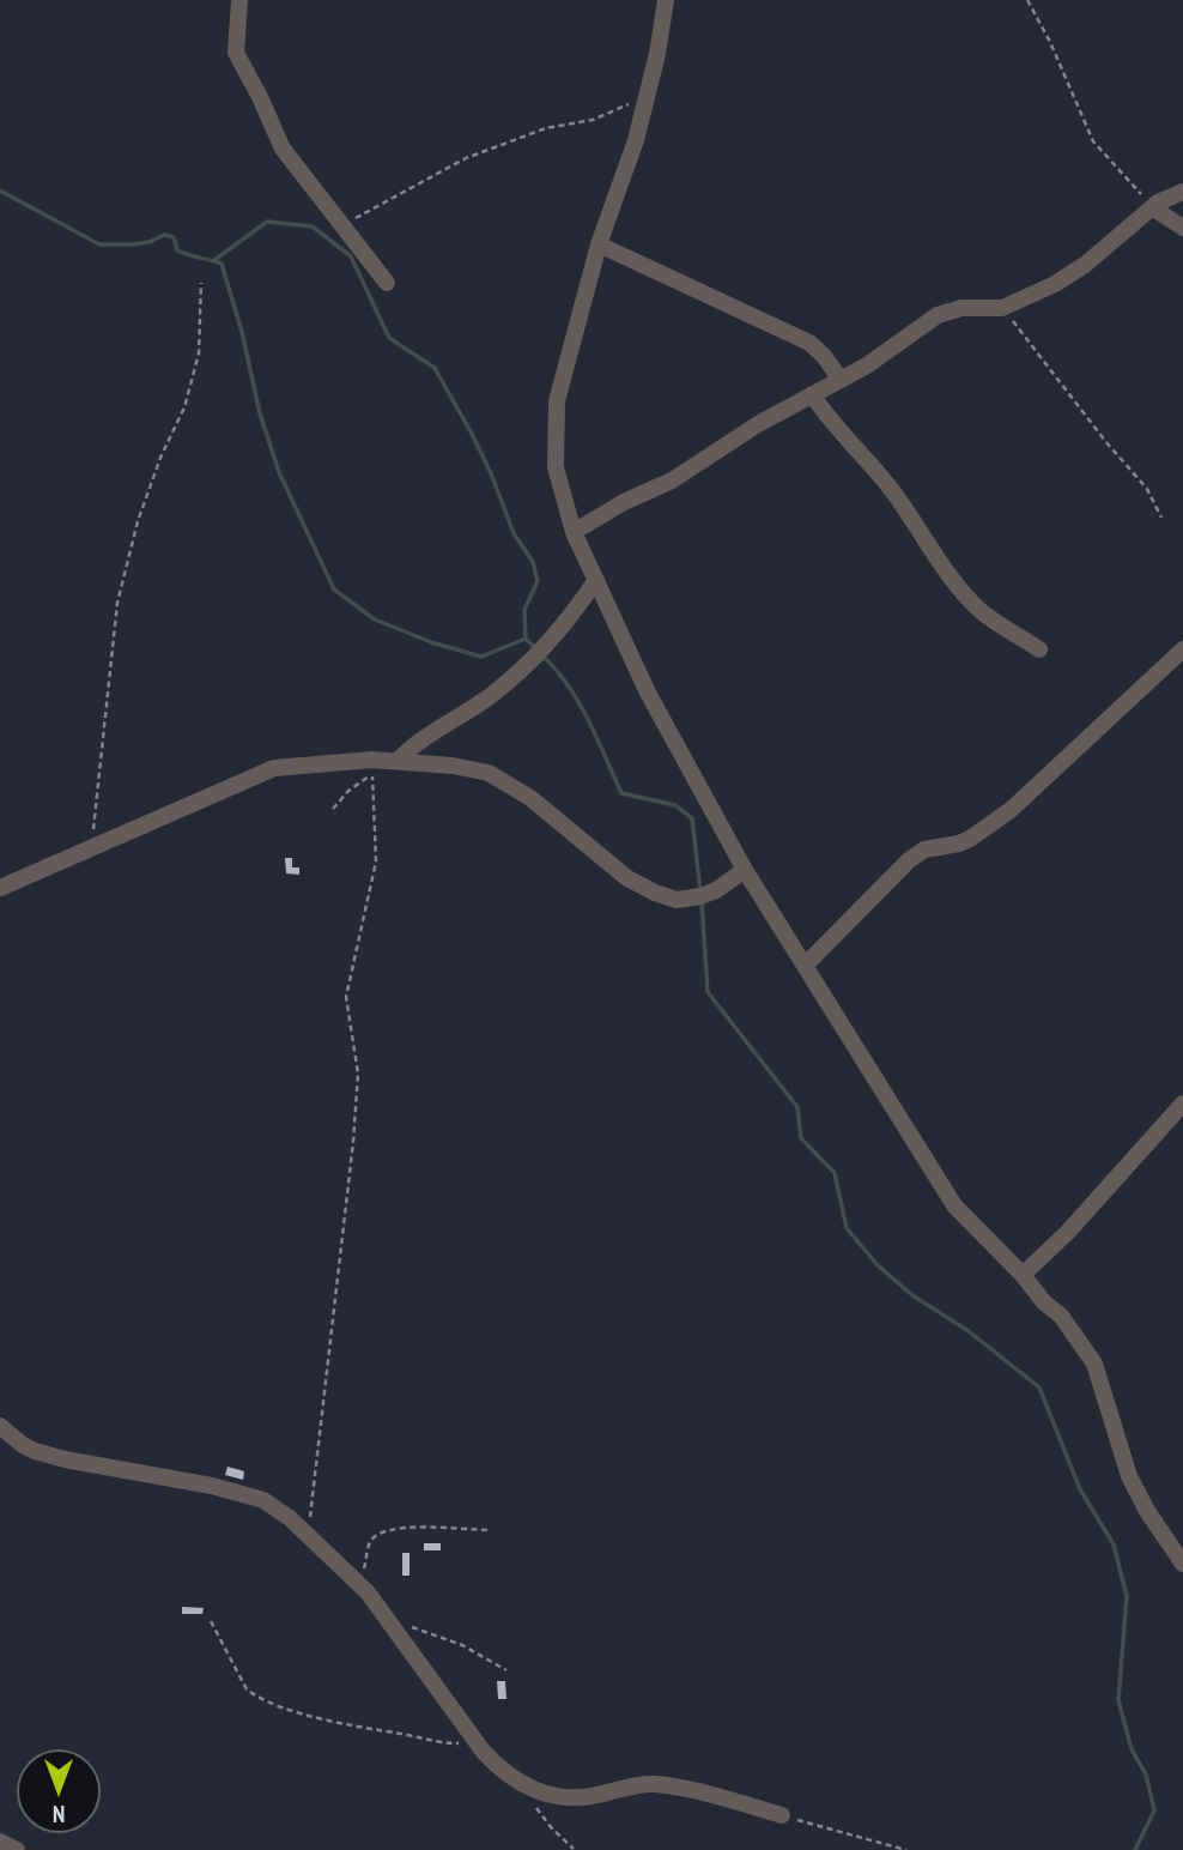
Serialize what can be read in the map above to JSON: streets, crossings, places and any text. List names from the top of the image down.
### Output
{
  "north": "bottom"
}
